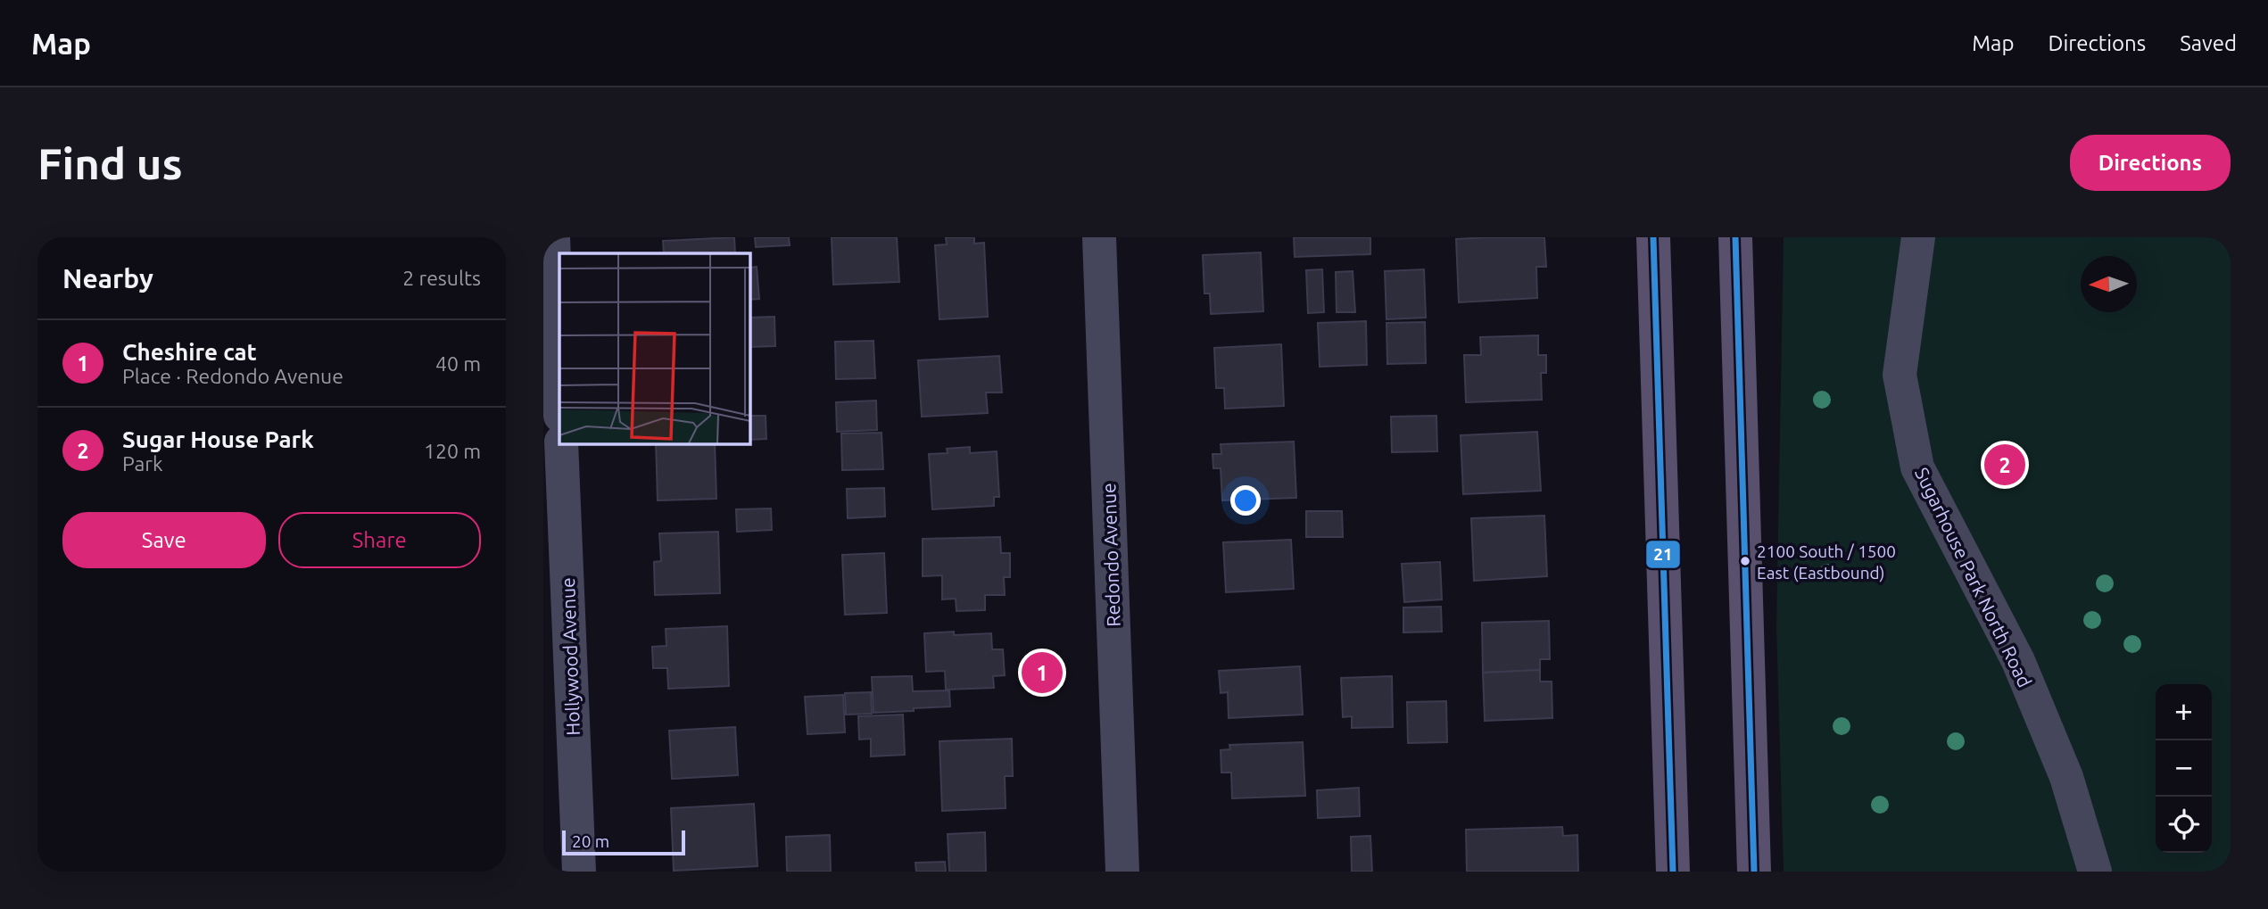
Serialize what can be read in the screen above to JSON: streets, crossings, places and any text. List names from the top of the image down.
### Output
{
  "streets": {
    "street": ["Redondo Avenue", "Sugarhouse Park North Road", "Hollywood Avenue"]
  },
  "places": ["2100 South / 1500 East (Eastbound)"],
  "lines": ["transit line 21"],
  "scale_bar": "20 m",
  "north": "left",
  "page": {
    "header": "Map",
    "nav": ["Map", "Directions", "Saved"],
    "buttons": [
      "Directions",
      ["Save", "Share"]
    ],
    "title": "Find us",
    "heading": ["Nearby", "2 results"],
    "list": [
      {
        "mark": "1",
        "name": "Cheshire cat",
        "note": "Place · Redondo Avenue",
        "value": "40 m"
      },
      {
        "mark": "2",
        "name": "Sugar House Park",
        "note": "Park",
        "value": "120 m"
      }
    ],
    "pins": ["2", "1"],
    "map_buttons": ["+", "−"],
    "scale": "20 m"
  }
}
